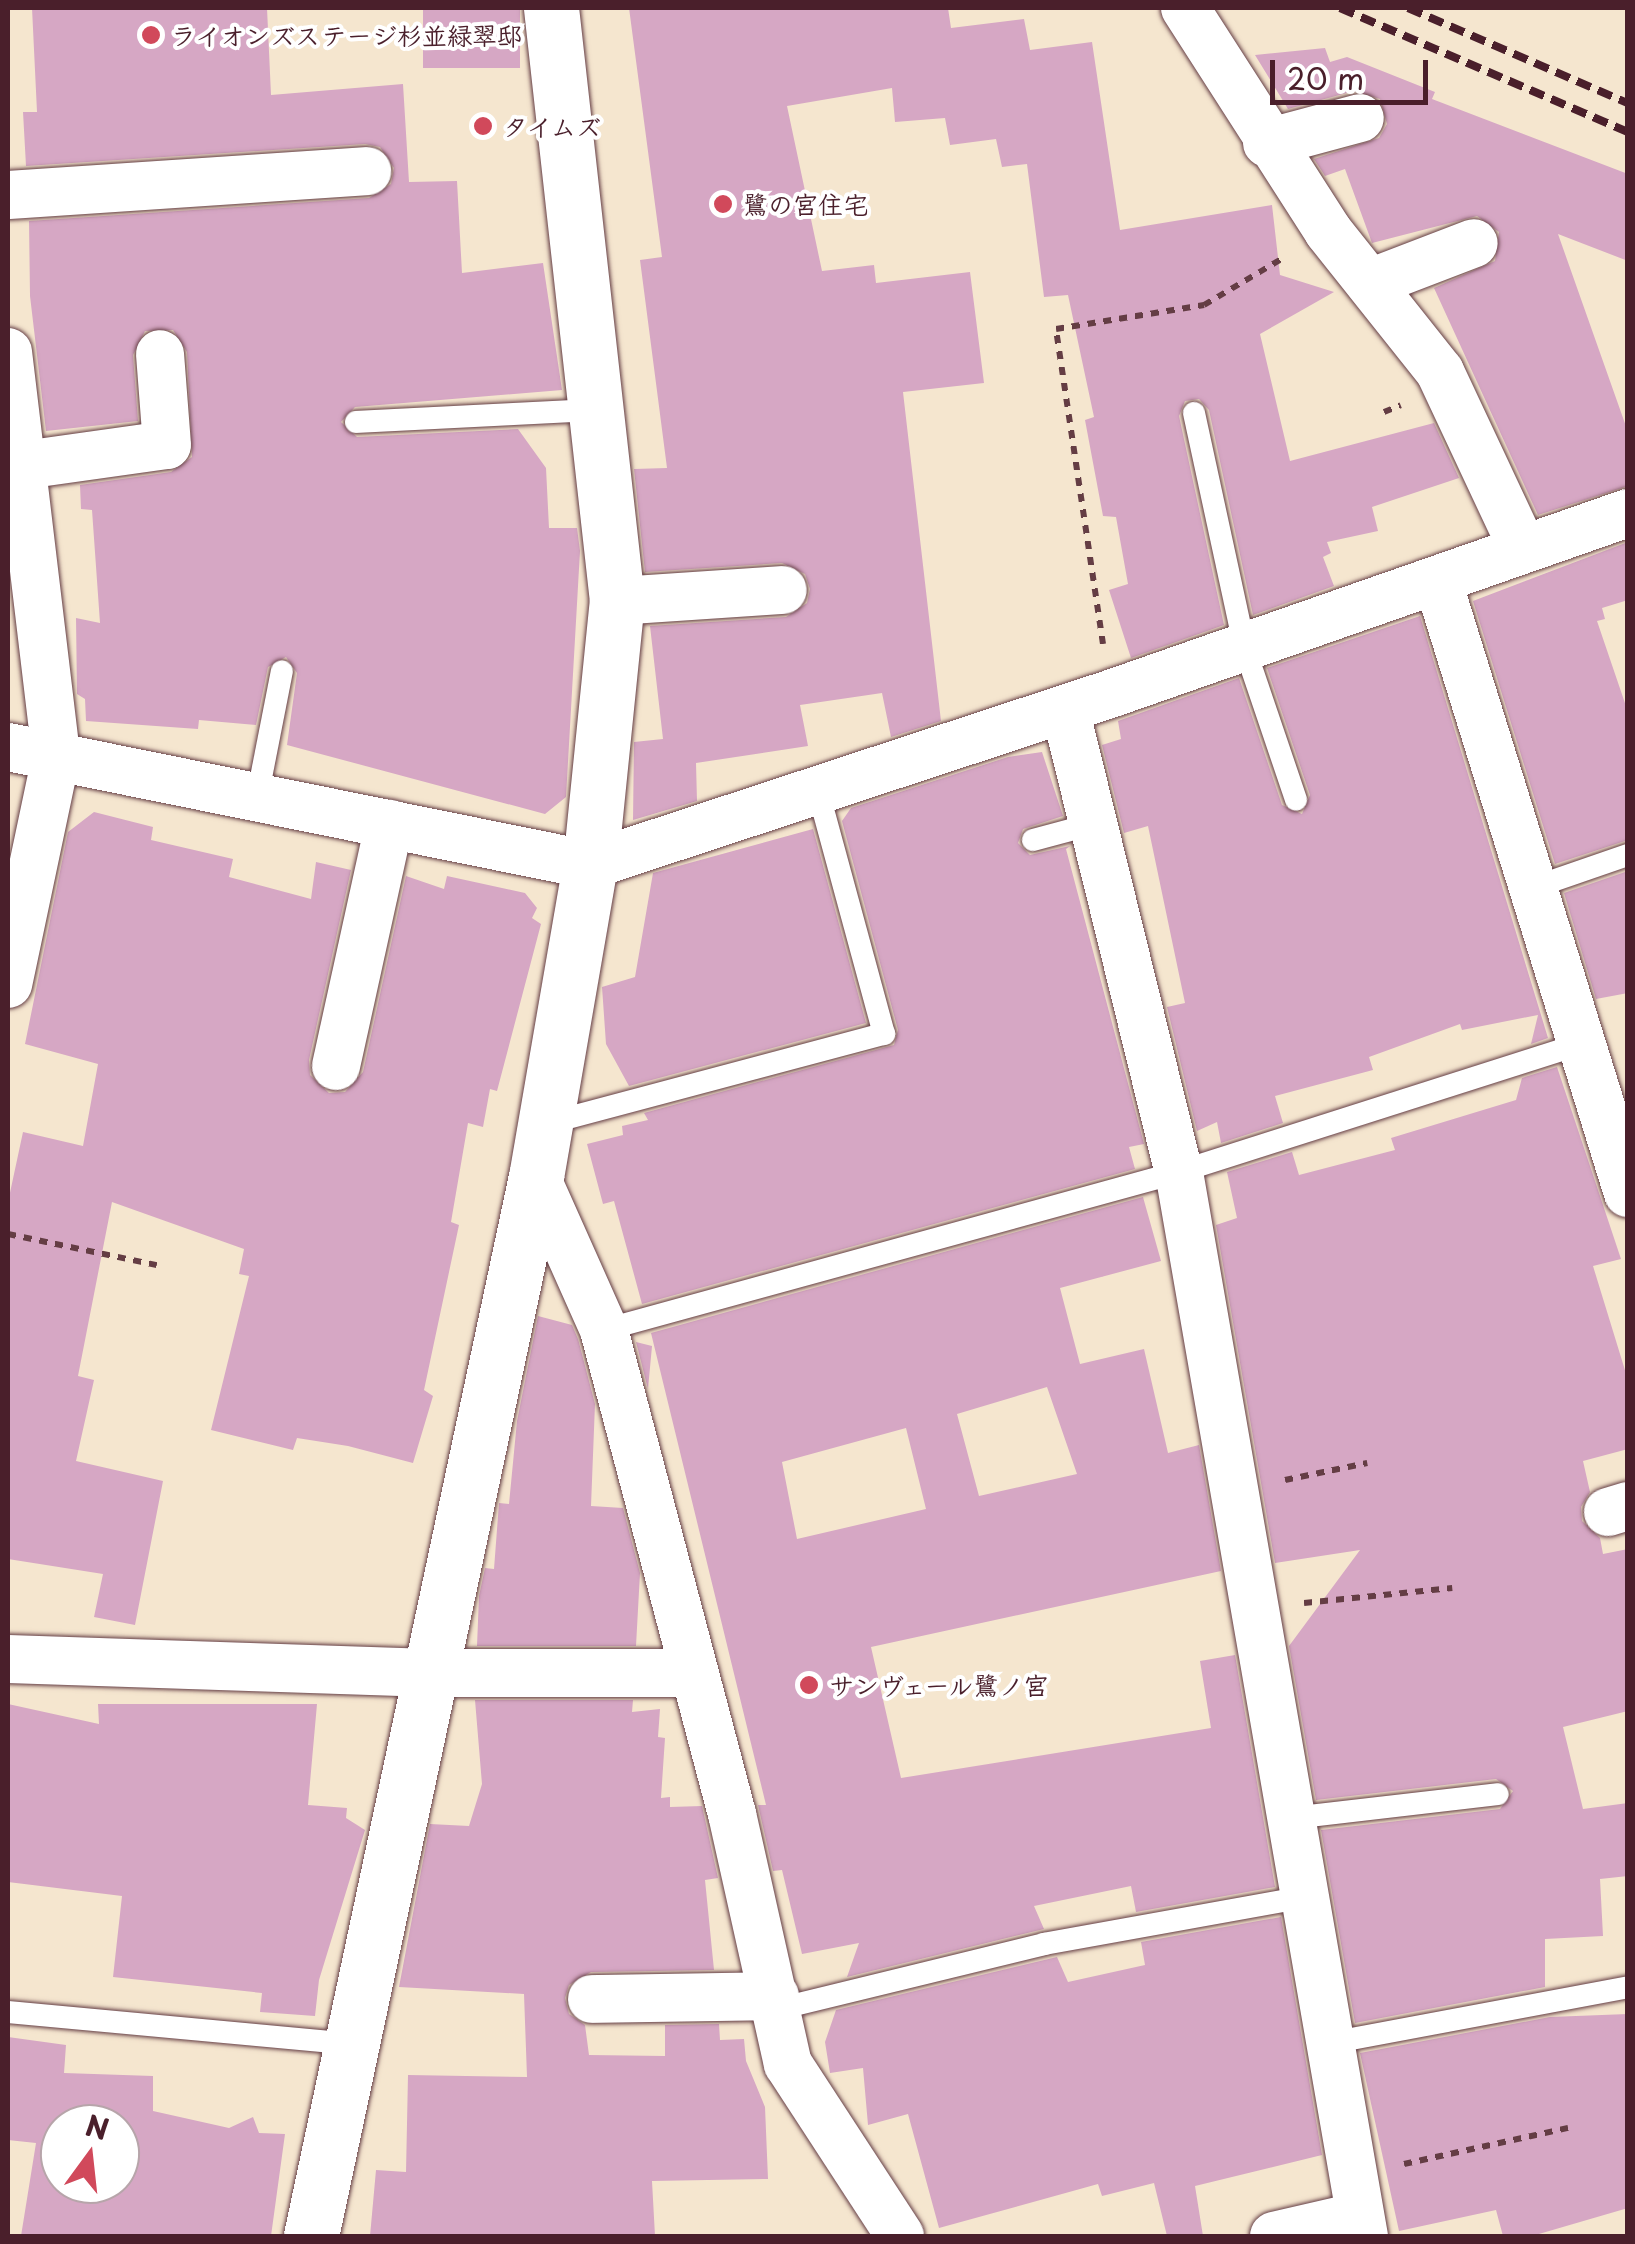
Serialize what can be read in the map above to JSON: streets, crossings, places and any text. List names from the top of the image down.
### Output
{
  "places": [
    "ライオンズステージ杉並緑翠邸",
    "タイムズ",
    "鷺の宮住宅",
    "サンヴェール鷺ノ宮"
  ],
  "scale_bar": "20 m",
  "north": "top"
}
